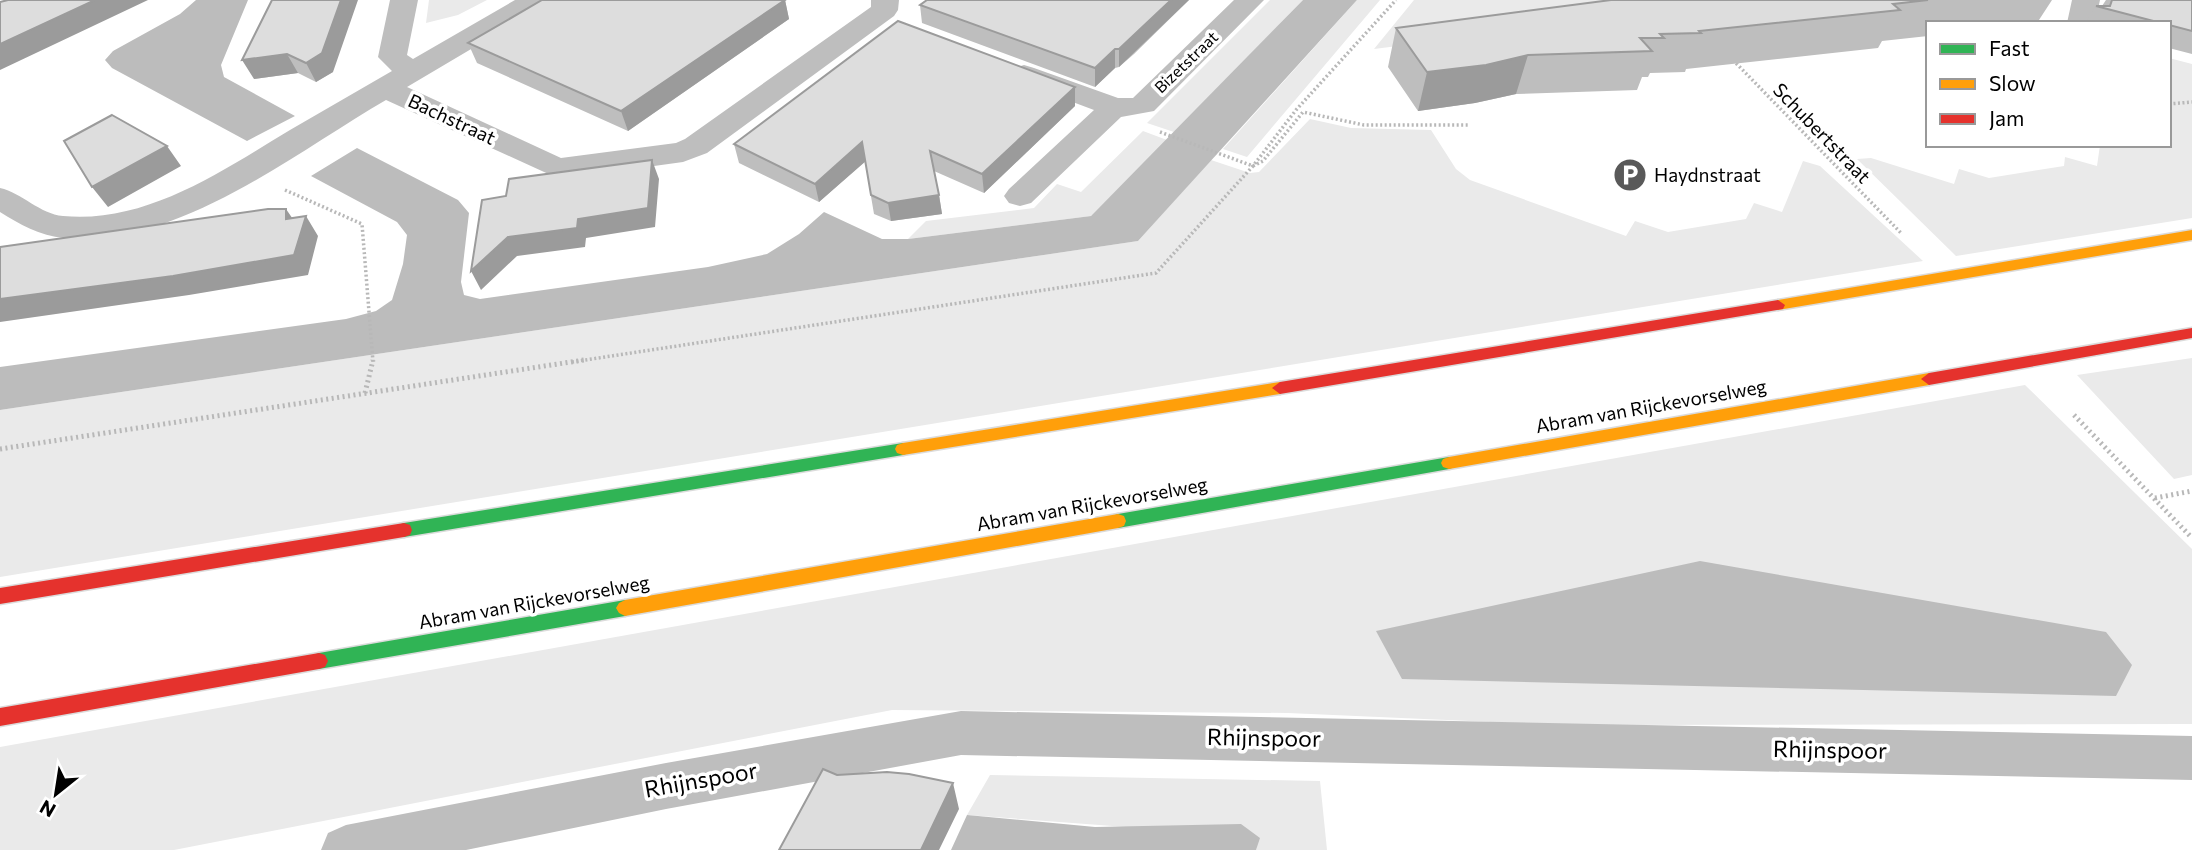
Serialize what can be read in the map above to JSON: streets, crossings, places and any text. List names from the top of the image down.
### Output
{
  "streets": {
    "highway": ["Abram van Rijckevorselweg"],
    "street": ["Bizetstraat", "Bachstraat", "Rhijnspoor"],
    "path": ["Schubertstraat"]
  },
  "places": {
    "parking": ["Haydnstraat"]
  },
  "legend": ["Fast", "Slow", "Jam"],
  "north": "bottom left"
}
